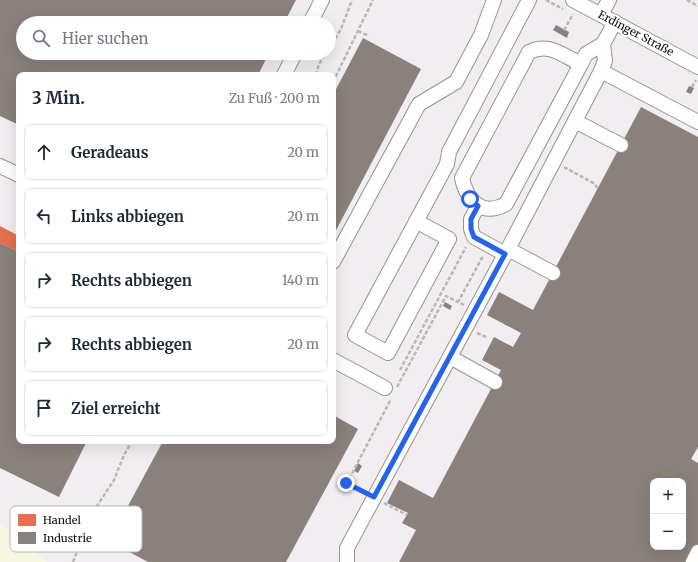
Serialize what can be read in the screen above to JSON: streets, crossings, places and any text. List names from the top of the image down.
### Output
{
  "streets": {
    "street": ["Erdinger Straße"]
  },
  "legend": ["Handel", "Industrie"],
  "page": {
    "search": "Hier suchen",
    "heading": ["3 Min.", "Zu Fuß · 200 m"],
    "list": [
      ["Geradeaus", "20 m"],
      ["Links abbiegen", "20 m"],
      ["Rechts abbiegen", "140 m"],
      ["Rechts abbiegen", "20 m"],
      "Ziel erreicht"
    ],
    "map_buttons": ["+", "−"]
  }
}
